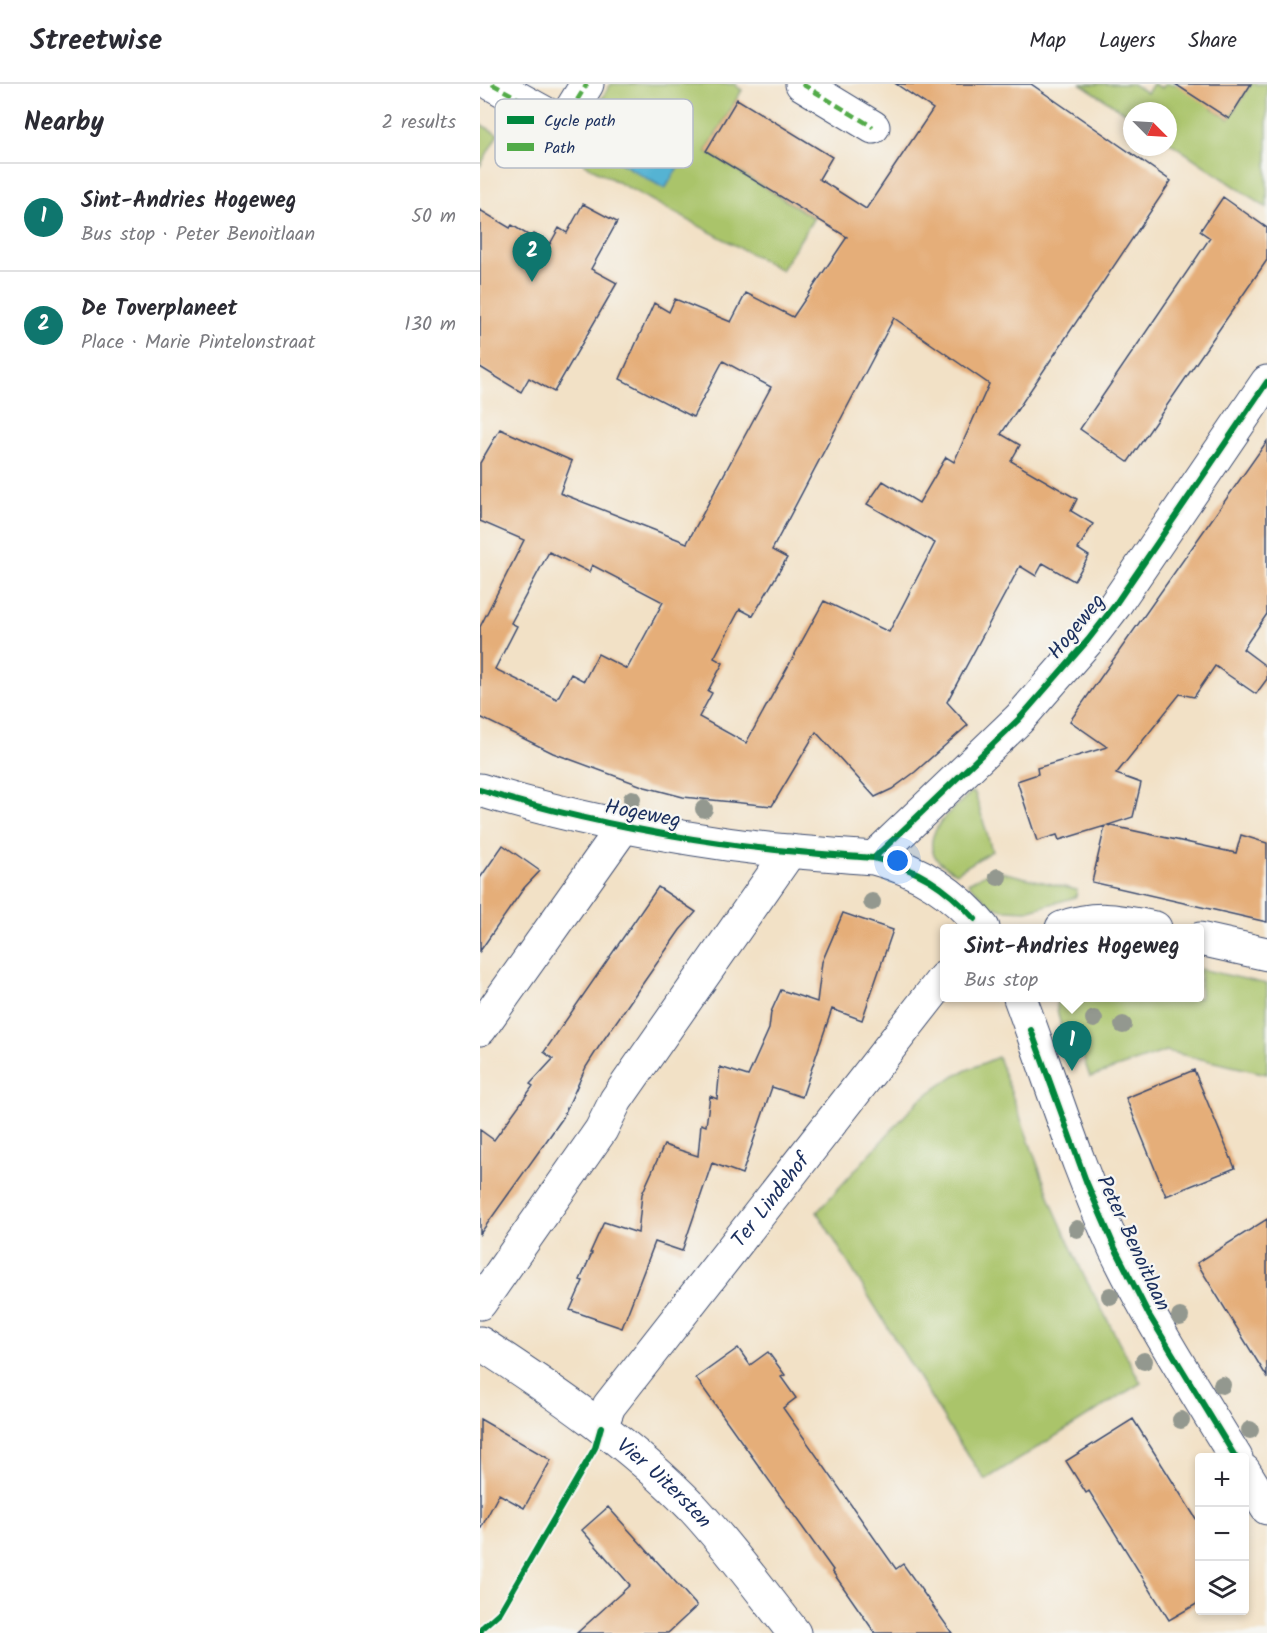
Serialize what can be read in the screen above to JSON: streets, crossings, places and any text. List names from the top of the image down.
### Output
{
  "streets": {
    "street": [
      "Hogeweg",
      "Ter Lindehof",
      "Peter Benoitlaan",
      "Vier Uitersten"
    ]
  },
  "crossings": [
    ["Ter Lindehof", "Vier Uitersten"]
  ],
  "legend": ["Cycle path", "Path"],
  "north": "bottom right",
  "page": {
    "header": "Streetwise",
    "nav": ["Map", "Layers", "Share"],
    "heading": ["Nearby", "2 results"],
    "list": [
      {
        "mark": "1",
        "name": "Sint-Andries Hogeweg",
        "note": "Bus stop · Peter Benoitlaan",
        "value": "50 m"
      },
      {
        "mark": "2",
        "name": "De Toverplaneet",
        "note": "Place · Marie Pintelonstraat",
        "value": "130 m"
      }
    ],
    "pins": ["2", "1"],
    "popup": ["Sint-Andries Hogeweg", "Bus stop"],
    "map_buttons": ["+", "−"]
  }
}
